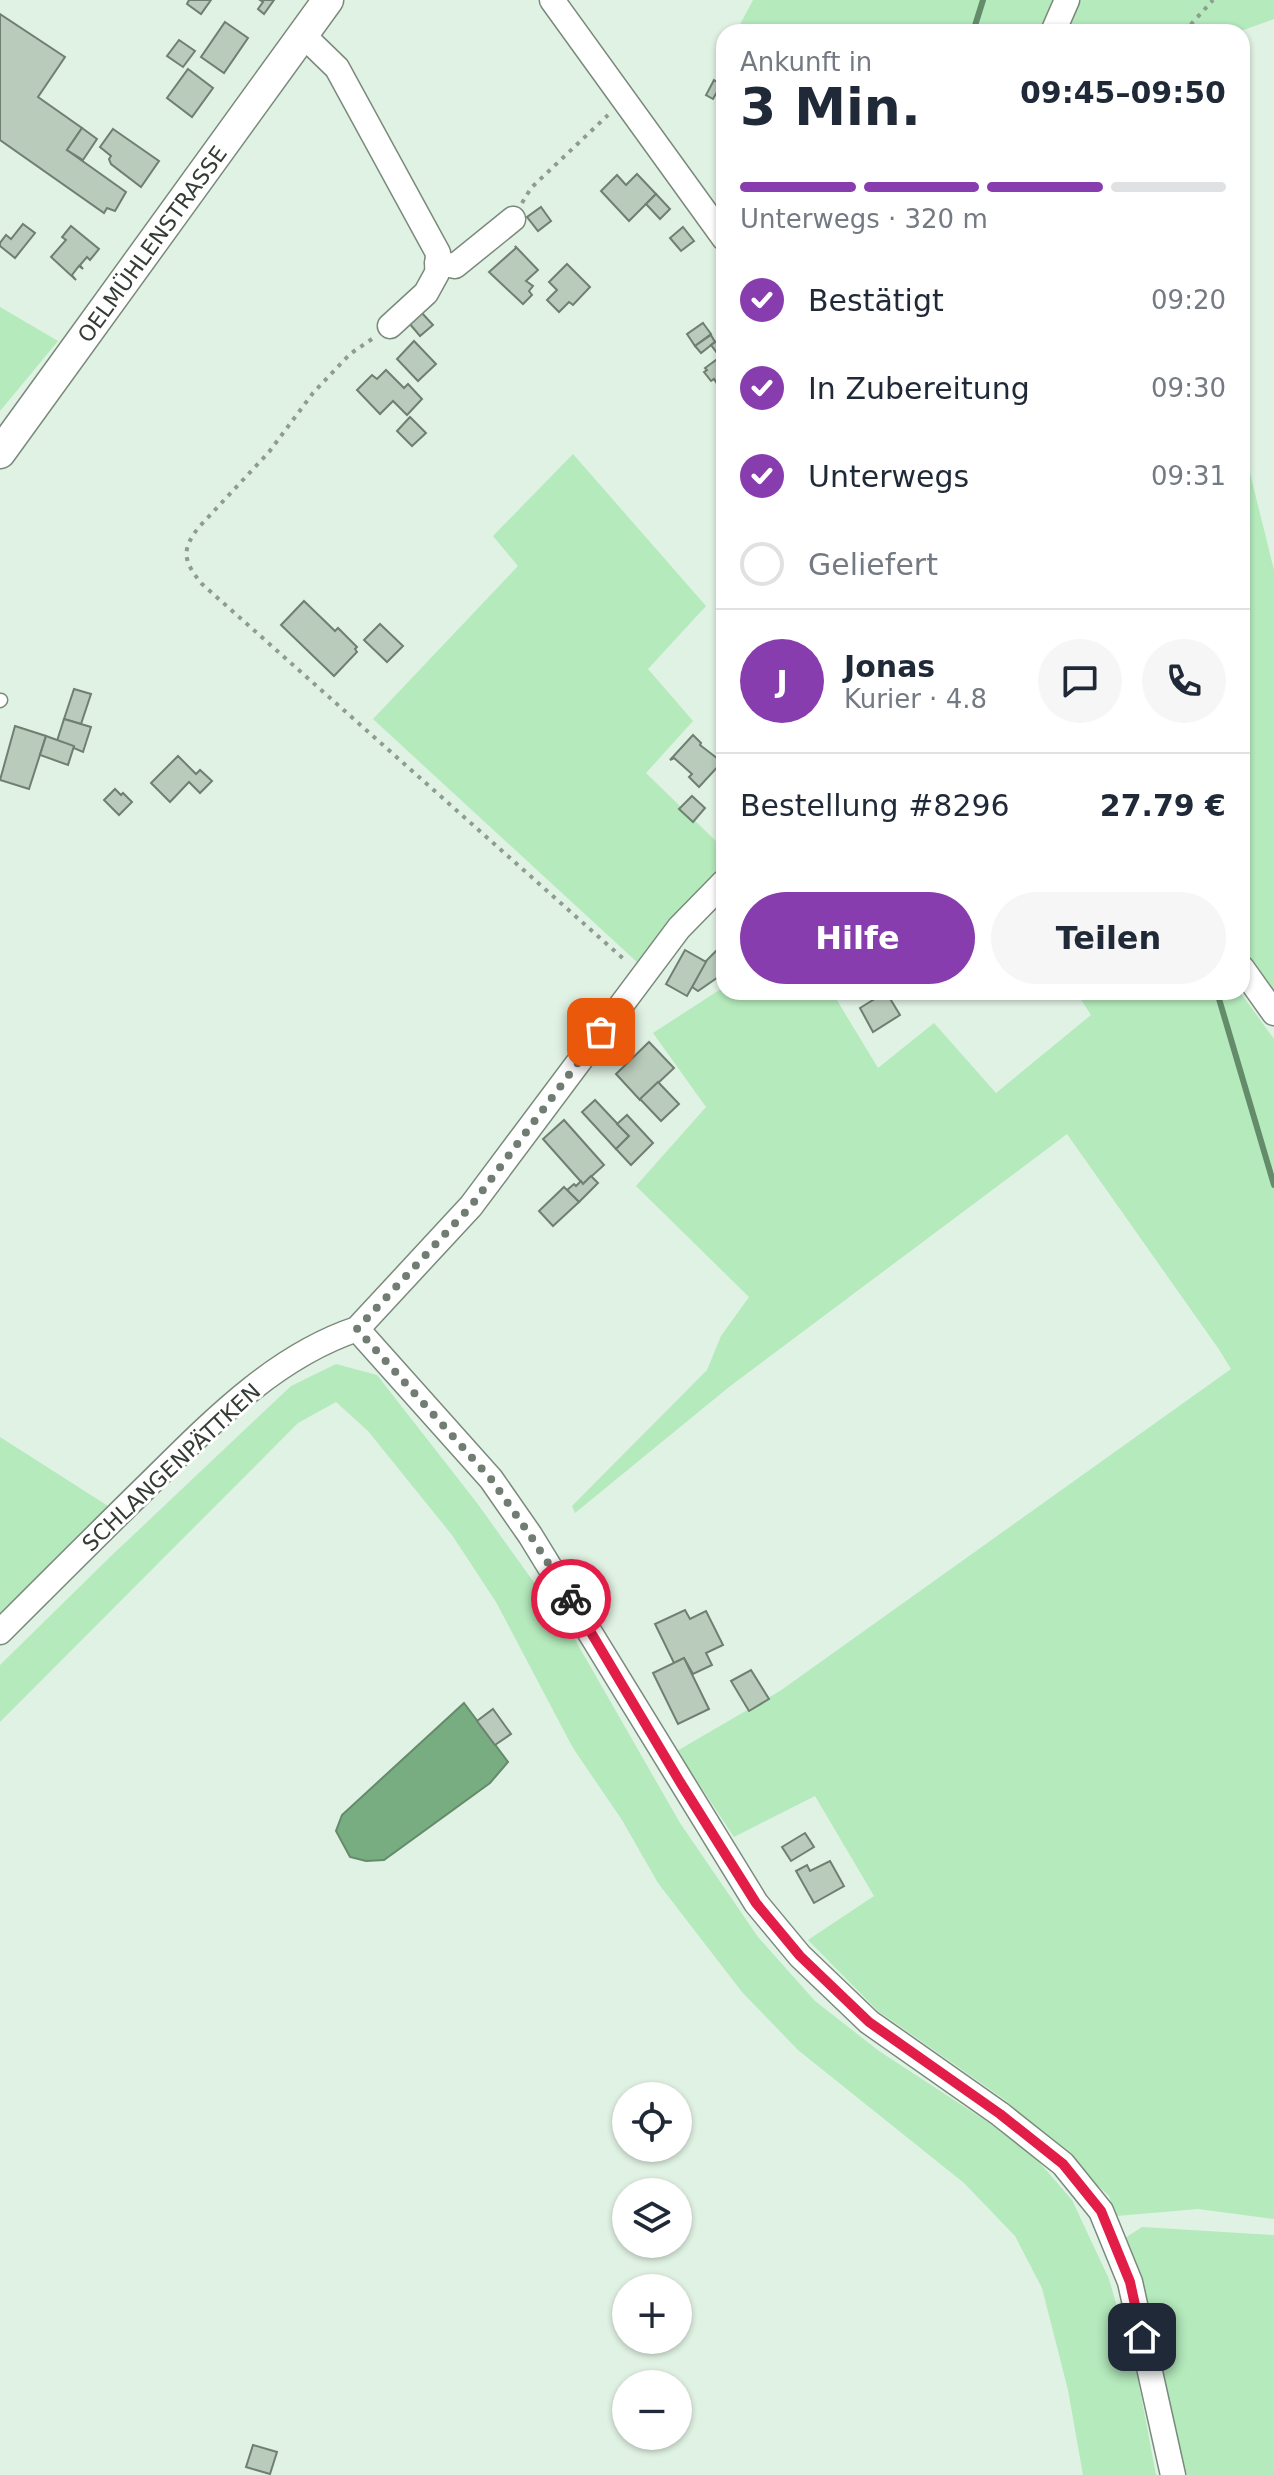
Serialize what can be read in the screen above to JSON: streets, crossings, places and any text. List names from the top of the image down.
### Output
{
  "streets": {
    "street": ["OELMÜHLENSTRASSE", "SCHLANGENPÄTTKEN"]
  },
  "page": {
    "heading": ["3 Min.", "Ankunft in", "09:45–09:50"],
    "panel": [
      "Jonas",
      "Kurier · 4.8",
      "Bestellung #8296",
      "27.79 €"
    ],
    "bar": "Unterwegs · 320 m",
    "list": [
      ["Bestätigt", "09:20"],
      ["In Zubereitung", "09:30"],
      ["Unterwegs", "09:31"],
      "Geliefert"
    ],
    "round": "J",
    "buttons": ["Hilfe", "Teilen"],
    "map_buttons": ["+", "−"]
  }
}
